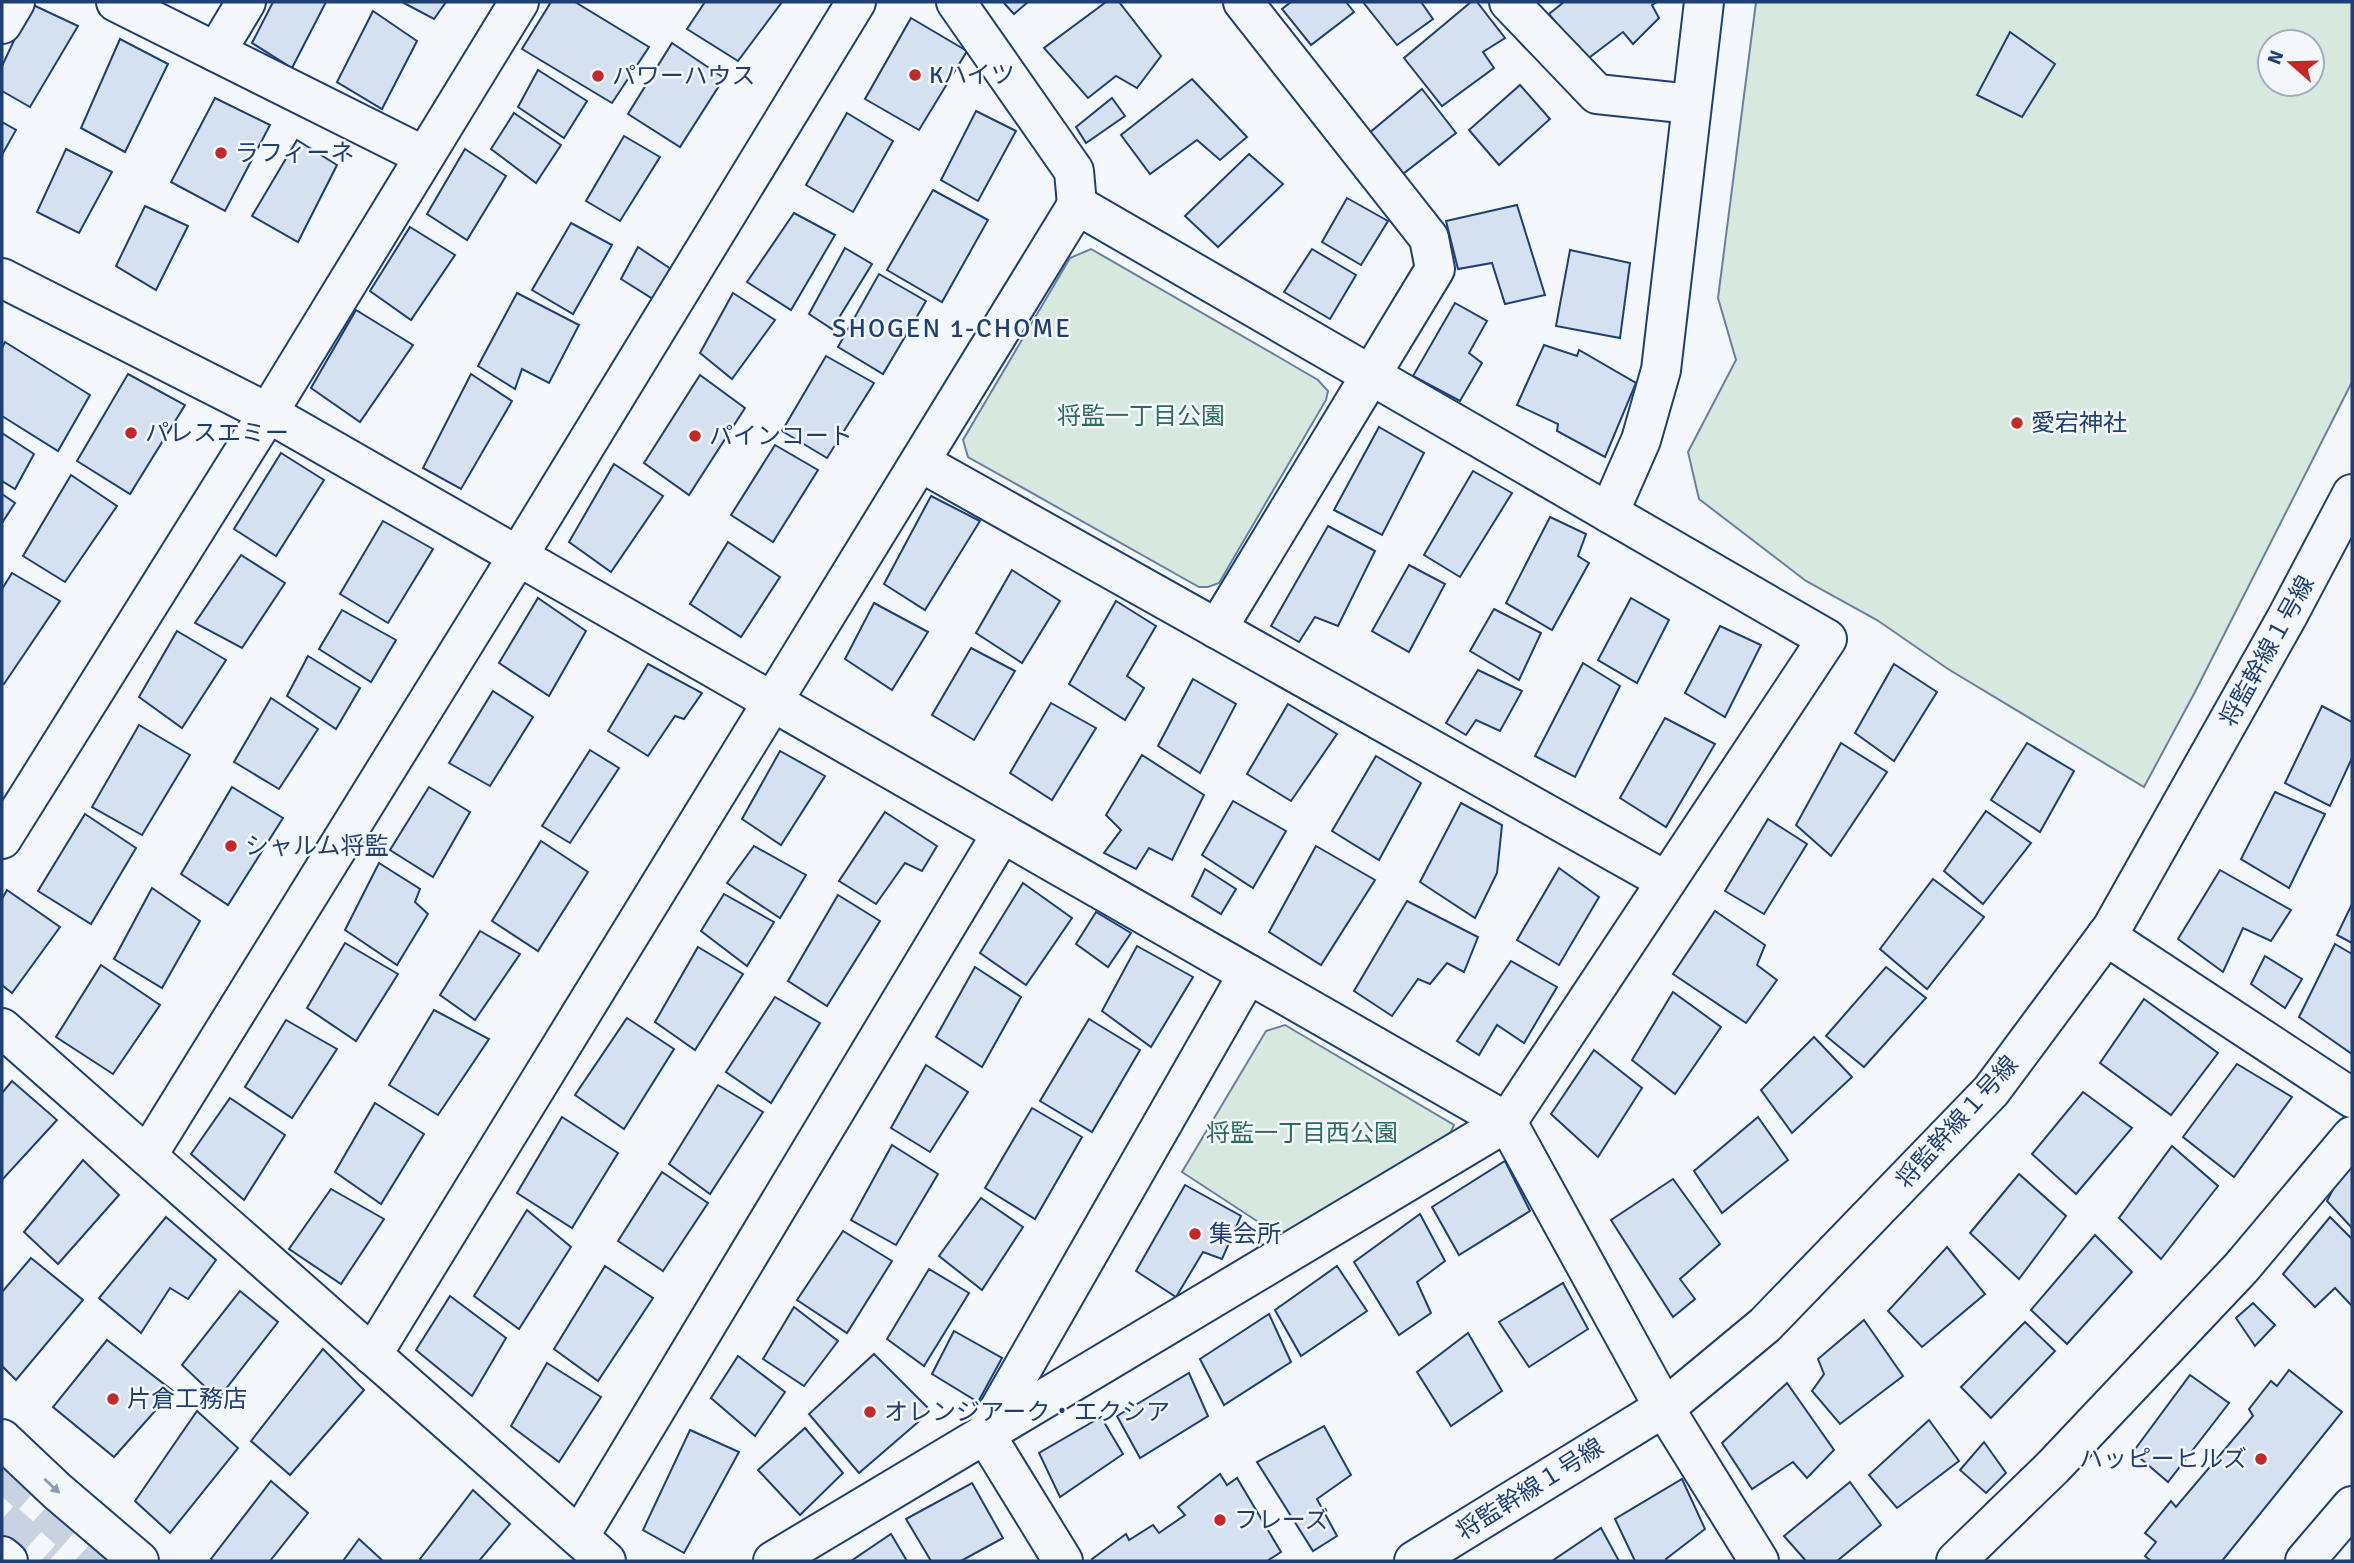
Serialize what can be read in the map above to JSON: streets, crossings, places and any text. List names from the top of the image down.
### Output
{
  "streets": {
    "street": ["将監幹線１号線"]
  },
  "districts": ["SHOGEN 1-CHOME"],
  "parks": ["将監一丁目公園", "将監一丁目西公園"],
  "places": [
    "Kハイツ",
    "パワーハウス",
    "ラフィーネ",
    "愛宕神社",
    "パレスエミー",
    "パインコート",
    "シャルム将監",
    "集会所",
    "片倉工務店",
    "オレンジアーク・エクシア",
    "ハッピーヒルズ",
    "フレーズ"
  ],
  "north": "left"
}
